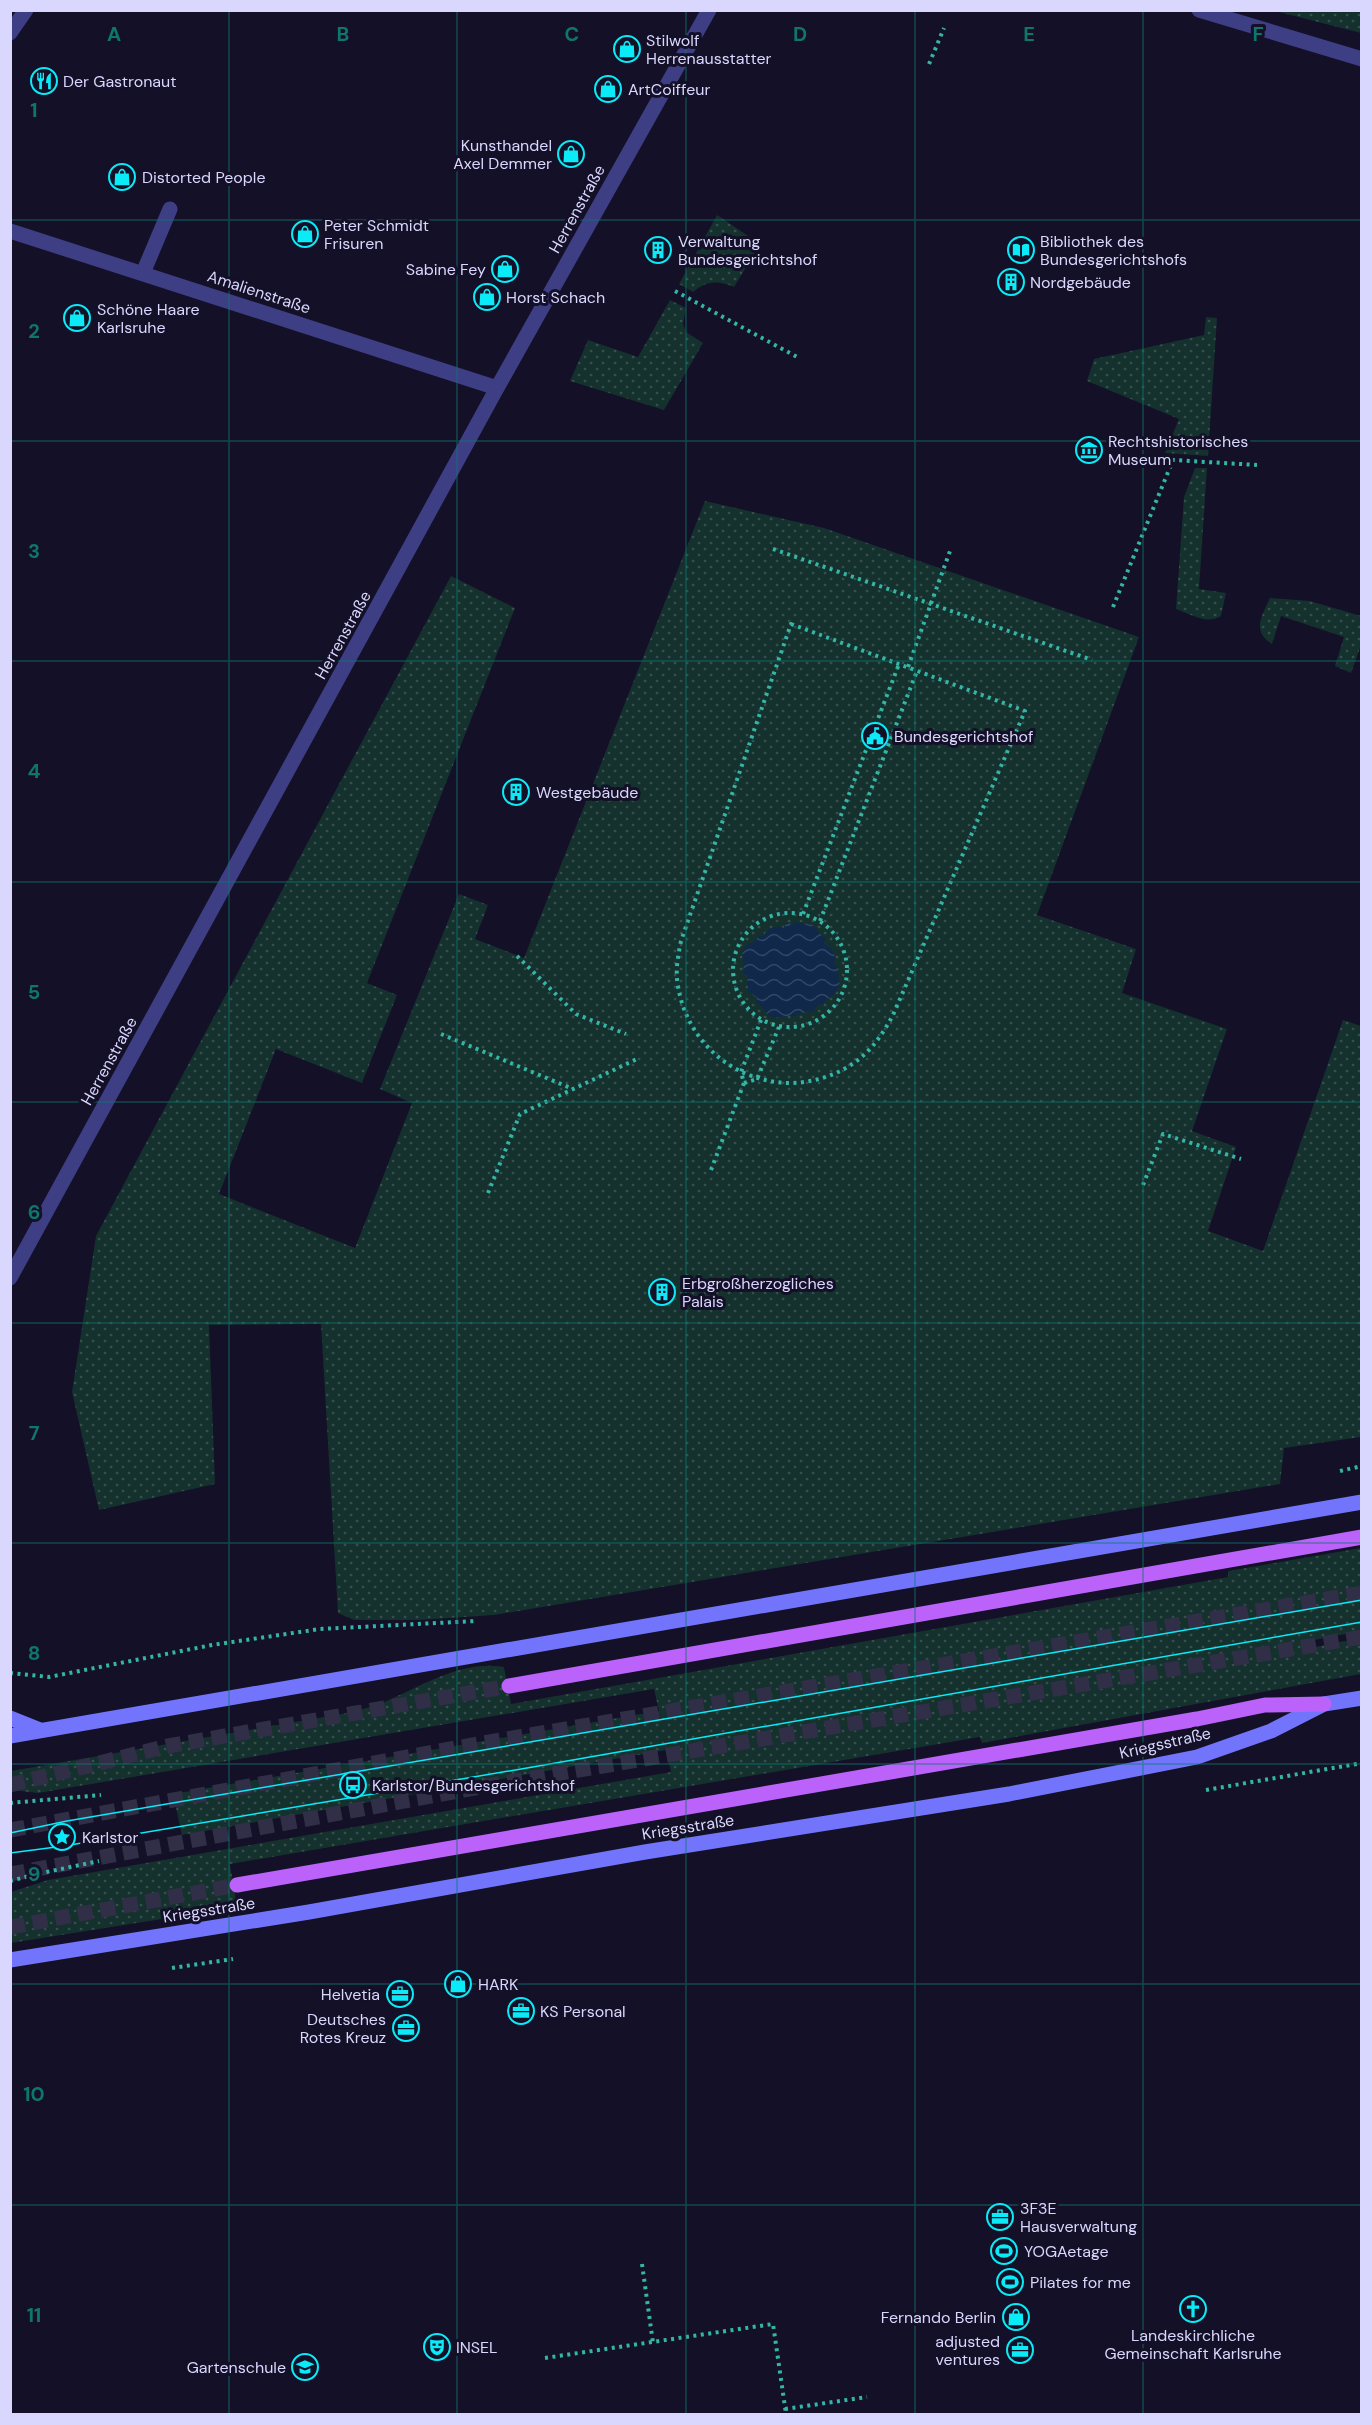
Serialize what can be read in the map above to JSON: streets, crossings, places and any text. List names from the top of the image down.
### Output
{
  "streets": {
    "main road": ["Kriegsstraße"],
    "street": ["Herrenstraße", "Amalienstraße"]
  },
  "crossings": [
    ["Herrenstraße", "Amalienstraße"]
  ],
  "places": {
    "shop": [
      "Stilwolf Herrenausstatter",
      "ArtCoiffeur",
      "Kunsthandel Axel Demmer",
      "Distorted People",
      "Peter Schmidt Frisuren",
      "Sabine Fey",
      "Horst Schach",
      "Schöne Haare Karlsruhe",
      "HARK",
      "Fernando Berlin"
    ],
    "restaurant": ["Der Gastronaut"],
    "building": [
      "Verwaltung Bundesgerichtshof",
      "Nordgebäude",
      "Westgebäude",
      "Erbgroßherzogliches Palais"
    ],
    "library": ["Bibliothek des Bundesgerichtshofs"],
    "museum": ["Rechtshistorisches Museum"],
    "public building": ["Bundesgerichtshof"],
    "bus stop": ["Karlstor/Bundesgerichtshof"],
    "place": ["Karlstor"],
    "office": [
      "Helvetia",
      "KS Personal",
      "Deutsches Rotes Kreuz",
      "3F3E Hausverwaltung",
      "adjusted ventures"
    ],
    "sports": ["YOGAetage", "Pilates for me"],
    "church": ["Landeskirchliche Gemeinschaft Karlsruhe"],
    "theatre": ["INSEL"],
    "school or university": ["Gartenschule"]
  },
  "grid": {
    "columns": [
      "A",
      "B",
      "C",
      "D",
      "E",
      "F"
    ],
    "rows": [
      "1",
      "2",
      "3",
      "4",
      "5",
      "6",
      "7",
      "8",
      "9",
      "10",
      "11"
    ]
  }
}
